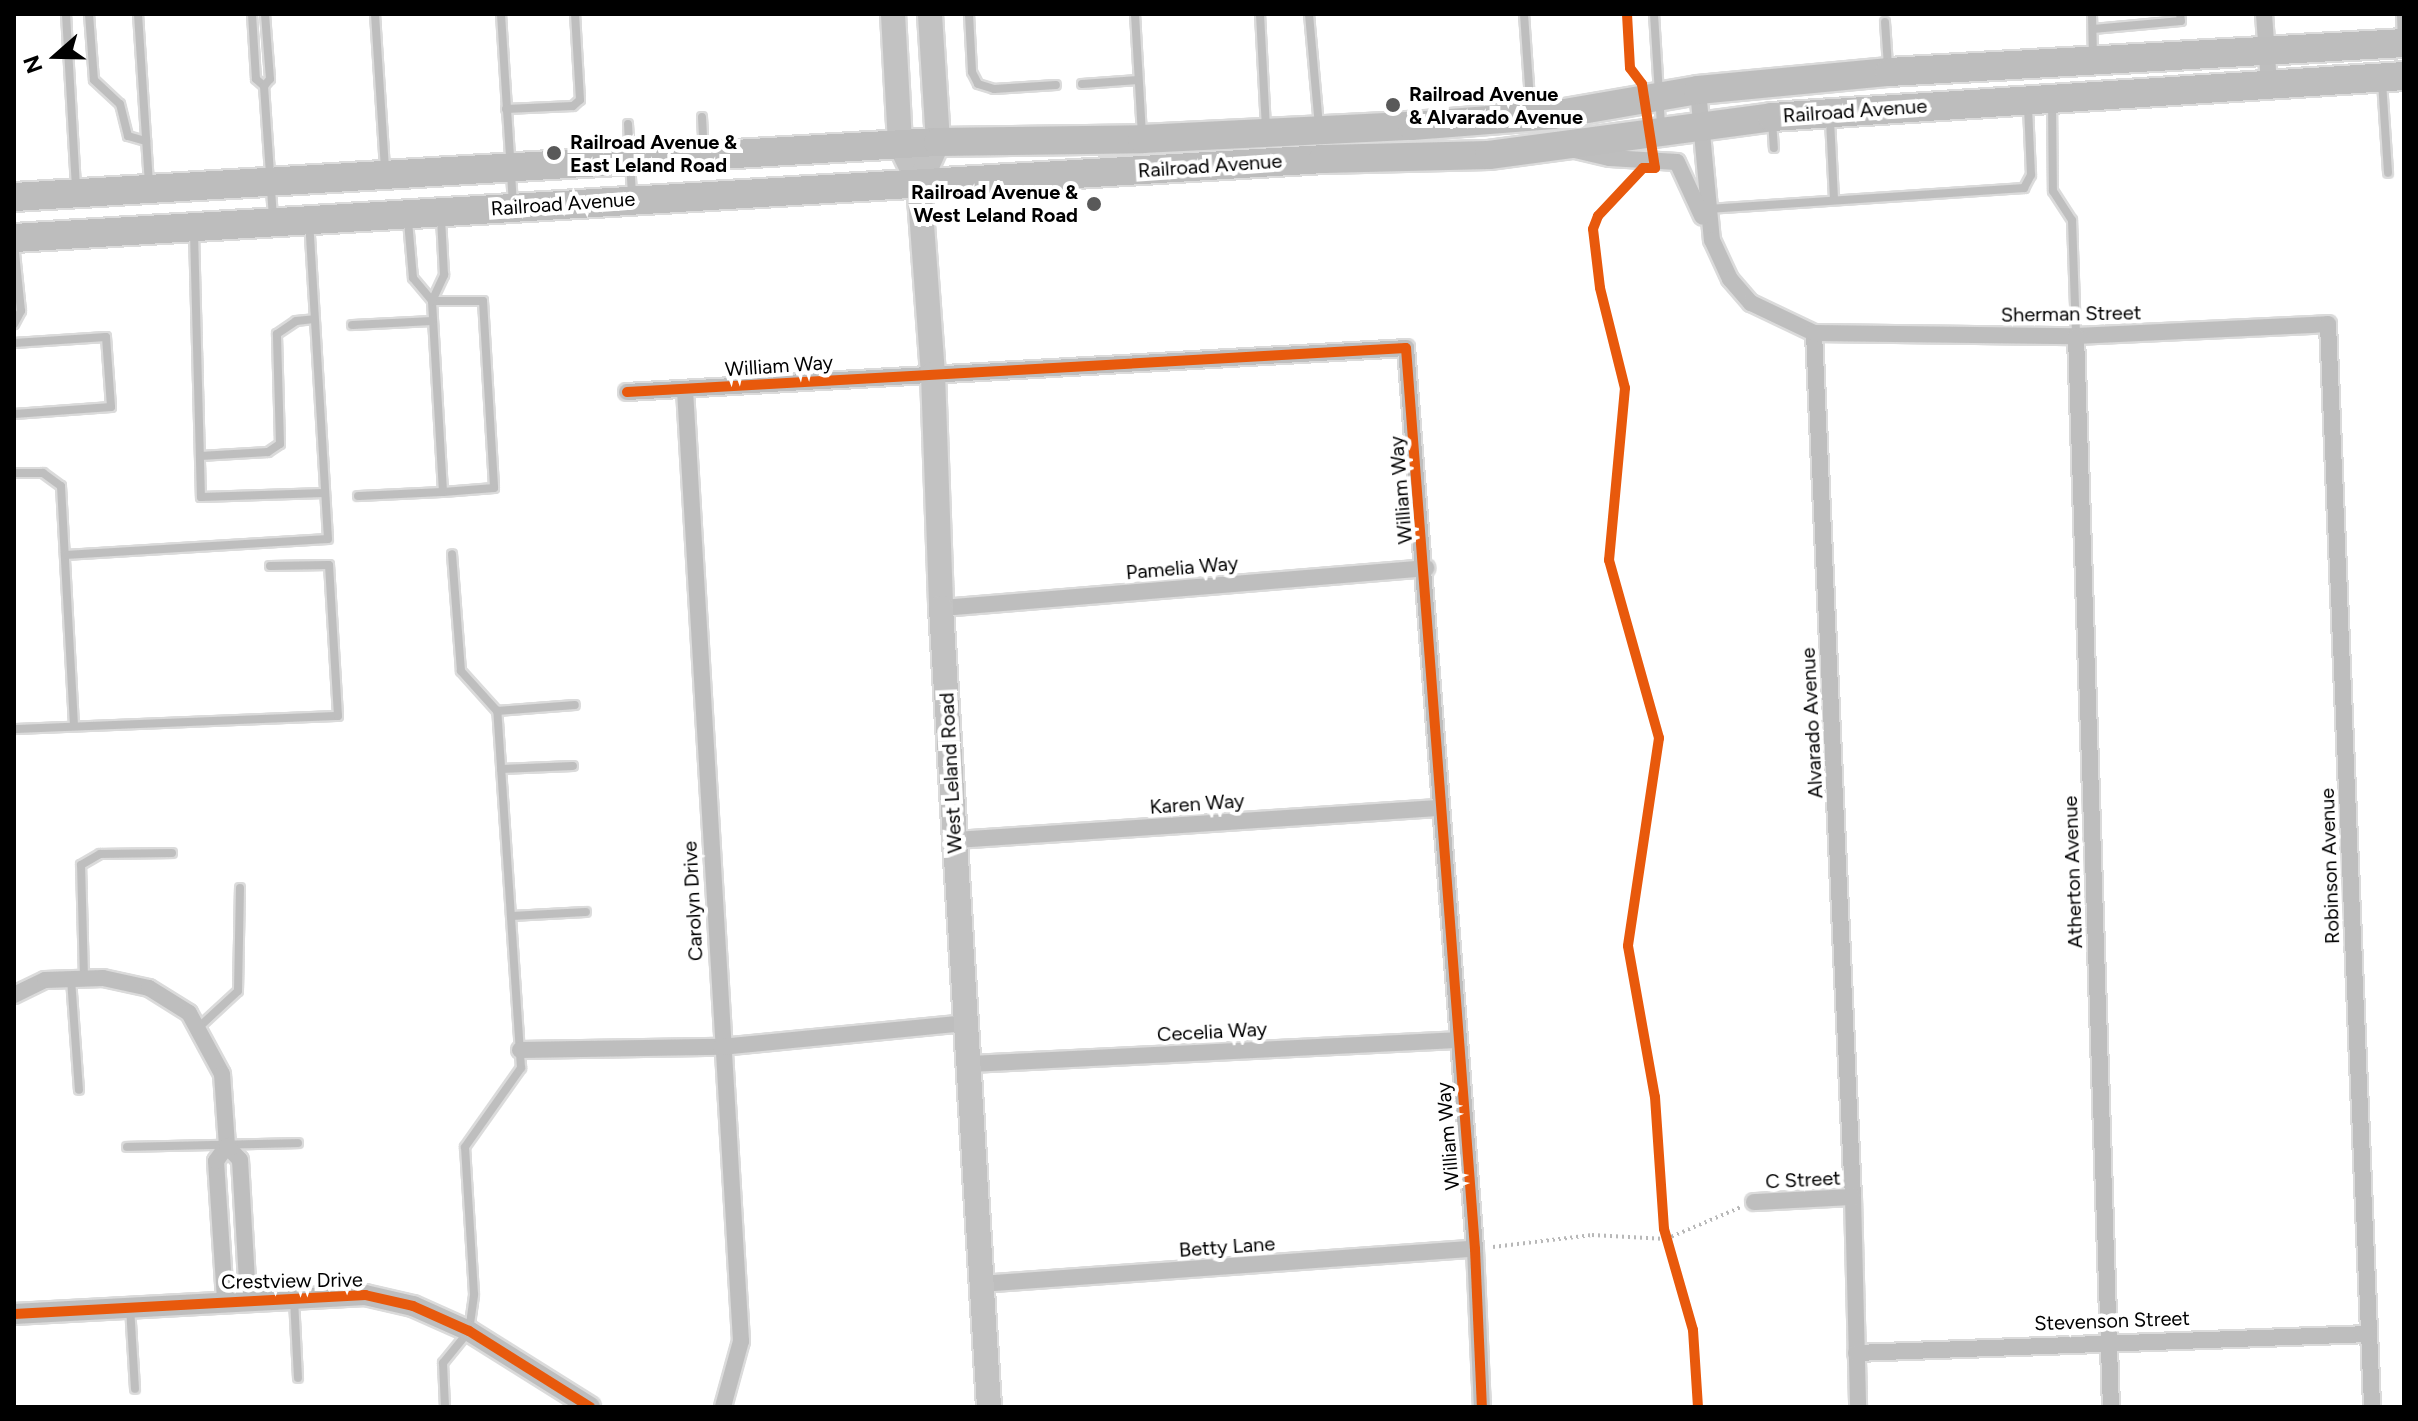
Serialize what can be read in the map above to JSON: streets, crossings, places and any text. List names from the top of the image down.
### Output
{
  "streets": {
    "highway": ["Railroad Avenue"],
    "main road": ["West Leland Road"],
    "street": [
      "Sherman Street",
      "William Way",
      "Pamelia Way",
      "Alvarado Avenue",
      "Karen Way",
      "Robinson Avenue",
      "Atherton Avenue",
      "Carolyn Drive",
      "Cecelia Way",
      "C Street",
      "Betty Lane",
      "Crestview Drive",
      "Stevenson Street"
    ]
  },
  "crossings": [
    ["Railroad Avenue", "West Leland Road"],
    ["Sherman Street", "Alvarado Avenue"],
    ["Sherman Street", "Robinson Avenue"],
    ["Sherman Street", "Atherton Avenue"],
    ["William Way", "Pamelia Way"],
    ["William Way", "West Leland Road"],
    ["William Way", "Karen Way"],
    ["William Way", "Carolyn Drive"],
    ["William Way", "Cecelia Way"],
    ["William Way", "Betty Lane"],
    ["Pamelia Way", "West Leland Road"],
    ["Alvarado Avenue", "C Street"],
    ["Alvarado Avenue", "Stevenson Street"],
    ["West Leland Road", "Karen Way"],
    ["West Leland Road", "Cecelia Way"],
    ["West Leland Road", "Betty Lane"],
    ["Robinson Avenue", "Stevenson Street"],
    ["Atherton Avenue", "Stevenson Street"]
  ],
  "places": ["Railroad Avenue & Alvarado Avenue", "Railroad Avenue & East Leland Road", "Railroad Avenue & West Leland Road"],
  "north": "left"
}
